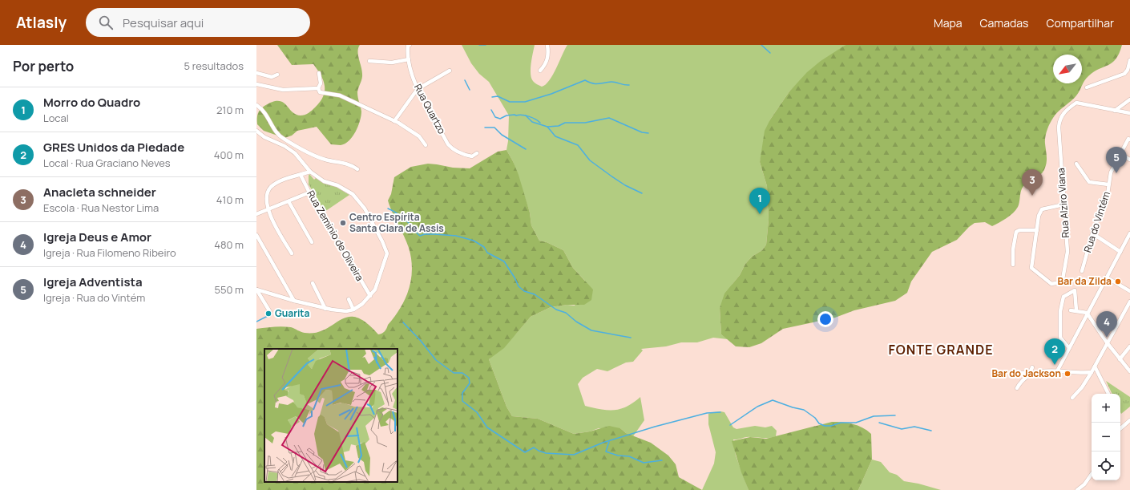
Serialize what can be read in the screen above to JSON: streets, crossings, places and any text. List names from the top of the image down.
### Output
{
  "streets": {
    "street": [
      "Rua Quartzo",
      "Rua Alziro Viana",
      "Rua do Vintém",
      "Rua Zeminio de Oliveira"
    ]
  },
  "districts": ["FONTE GRANDE"],
  "places": [
    "Centro Espírita Santa Clara de Assis",
    "Bar da Zilda",
    "Guarita",
    "Bar do Jackson"
  ],
  "north": "bottom left",
  "page": {
    "header": "Atlasly",
    "search": "Pesquisar aqui",
    "nav": ["Mapa", "Camadas", "Compartilhar"],
    "heading": ["Por perto", "5 resultados"],
    "list": [
      {
        "mark": "1",
        "name": "Morro do Quadro",
        "note": "Local",
        "value": "210 m"
      },
      {
        "mark": "2",
        "name": "GRES Unidos da Piedade",
        "note": "Local · Rua Graciano Neves",
        "value": "400 m"
      },
      {
        "mark": "3",
        "name": "Anacleta schneider",
        "note": "Escola · Rua Nestor Lima",
        "value": "410 m"
      },
      {
        "mark": "4",
        "name": "Igreja Deus e Amor",
        "note": "Igreja · Rua Filomeno Ribeiro",
        "value": "480 m"
      },
      {
        "mark": "5",
        "name": "Igreja Adventista",
        "note": "Igreja · Rua do Vintém",
        "value": "550 m"
      }
    ],
    "pins": [
      "5",
      "3",
      "1",
      "4",
      "2"
    ],
    "map_buttons": ["+", "−"]
  }
}
